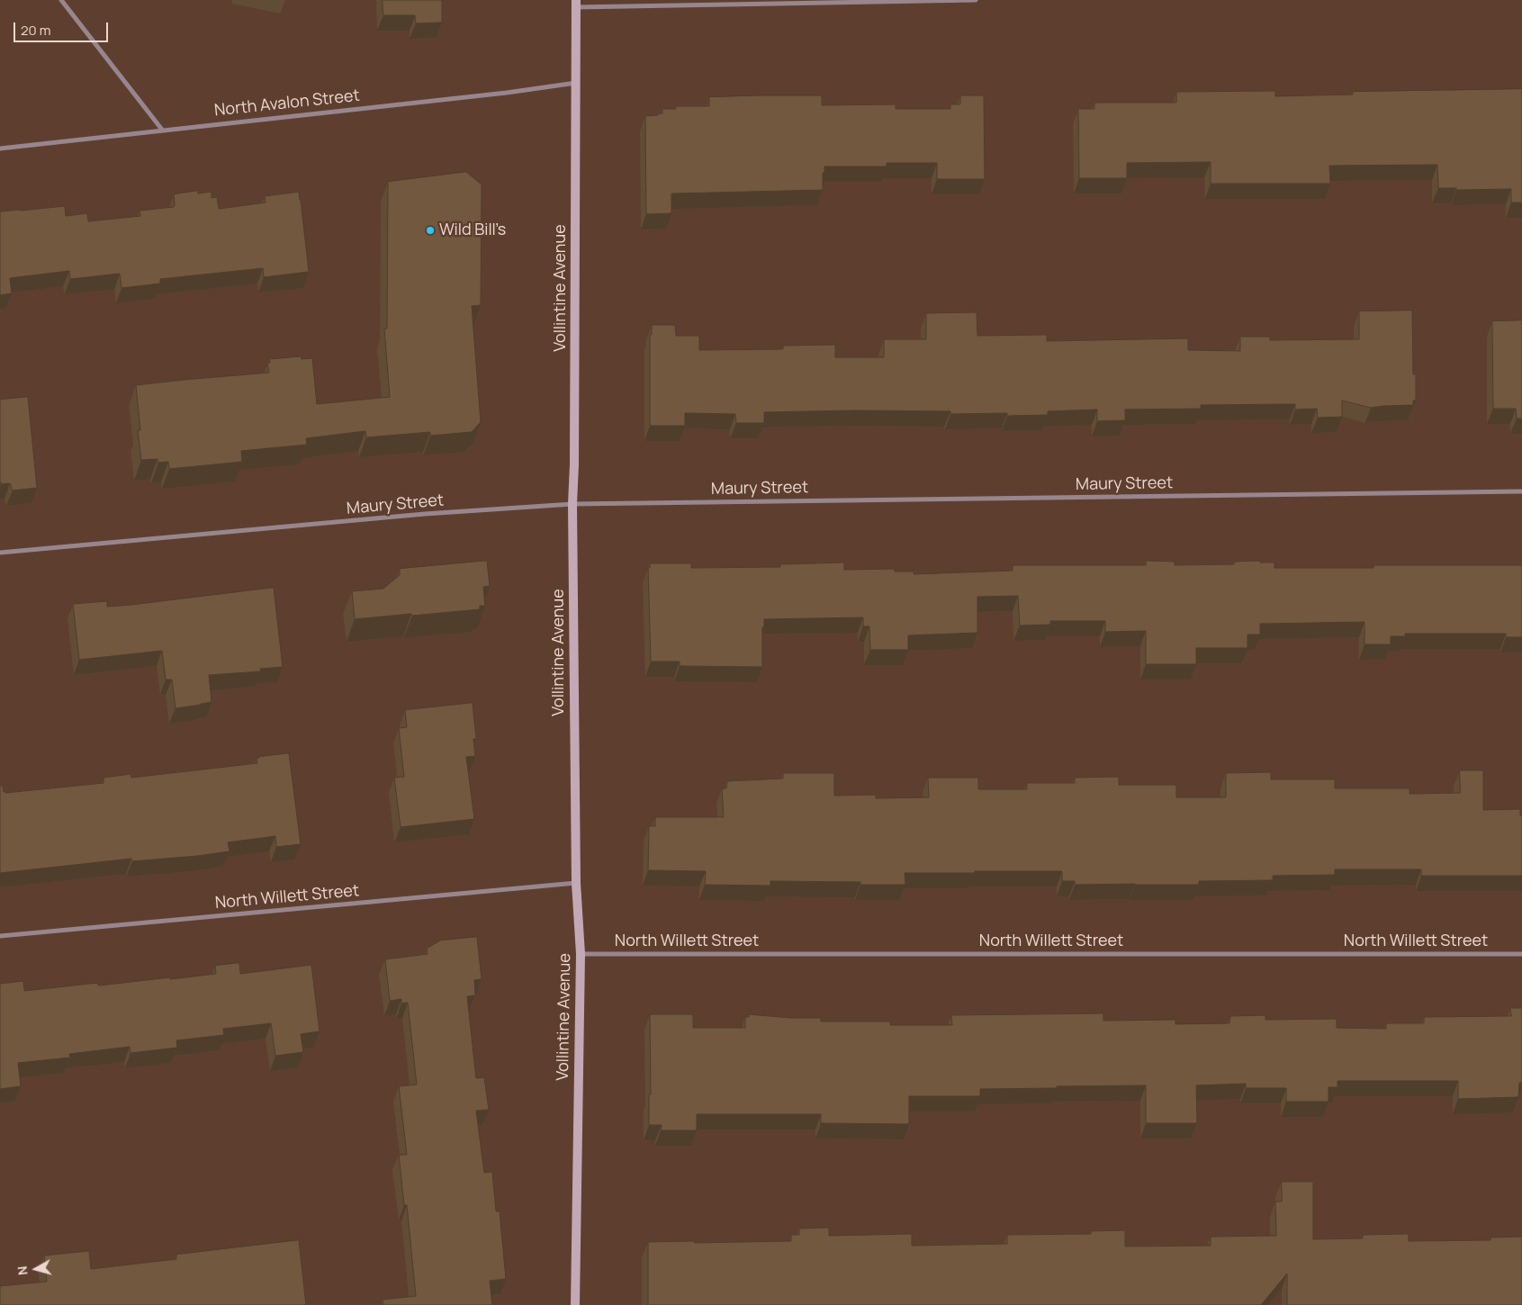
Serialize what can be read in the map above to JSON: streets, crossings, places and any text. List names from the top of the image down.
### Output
{
  "streets": {
    "street": [
      "North Avalon Street",
      "Vollintine Avenue",
      "Maury Street",
      "North Willett Street"
    ]
  },
  "crossings": [
    ["North Avalon Street", "Vollintine Avenue"],
    ["Vollintine Avenue", "Maury Street"],
    ["Vollintine Avenue", "North Willett Street"]
  ],
  "places": ["Wild Bill’s"],
  "scale_bar": "20 m",
  "north": "left"
}
